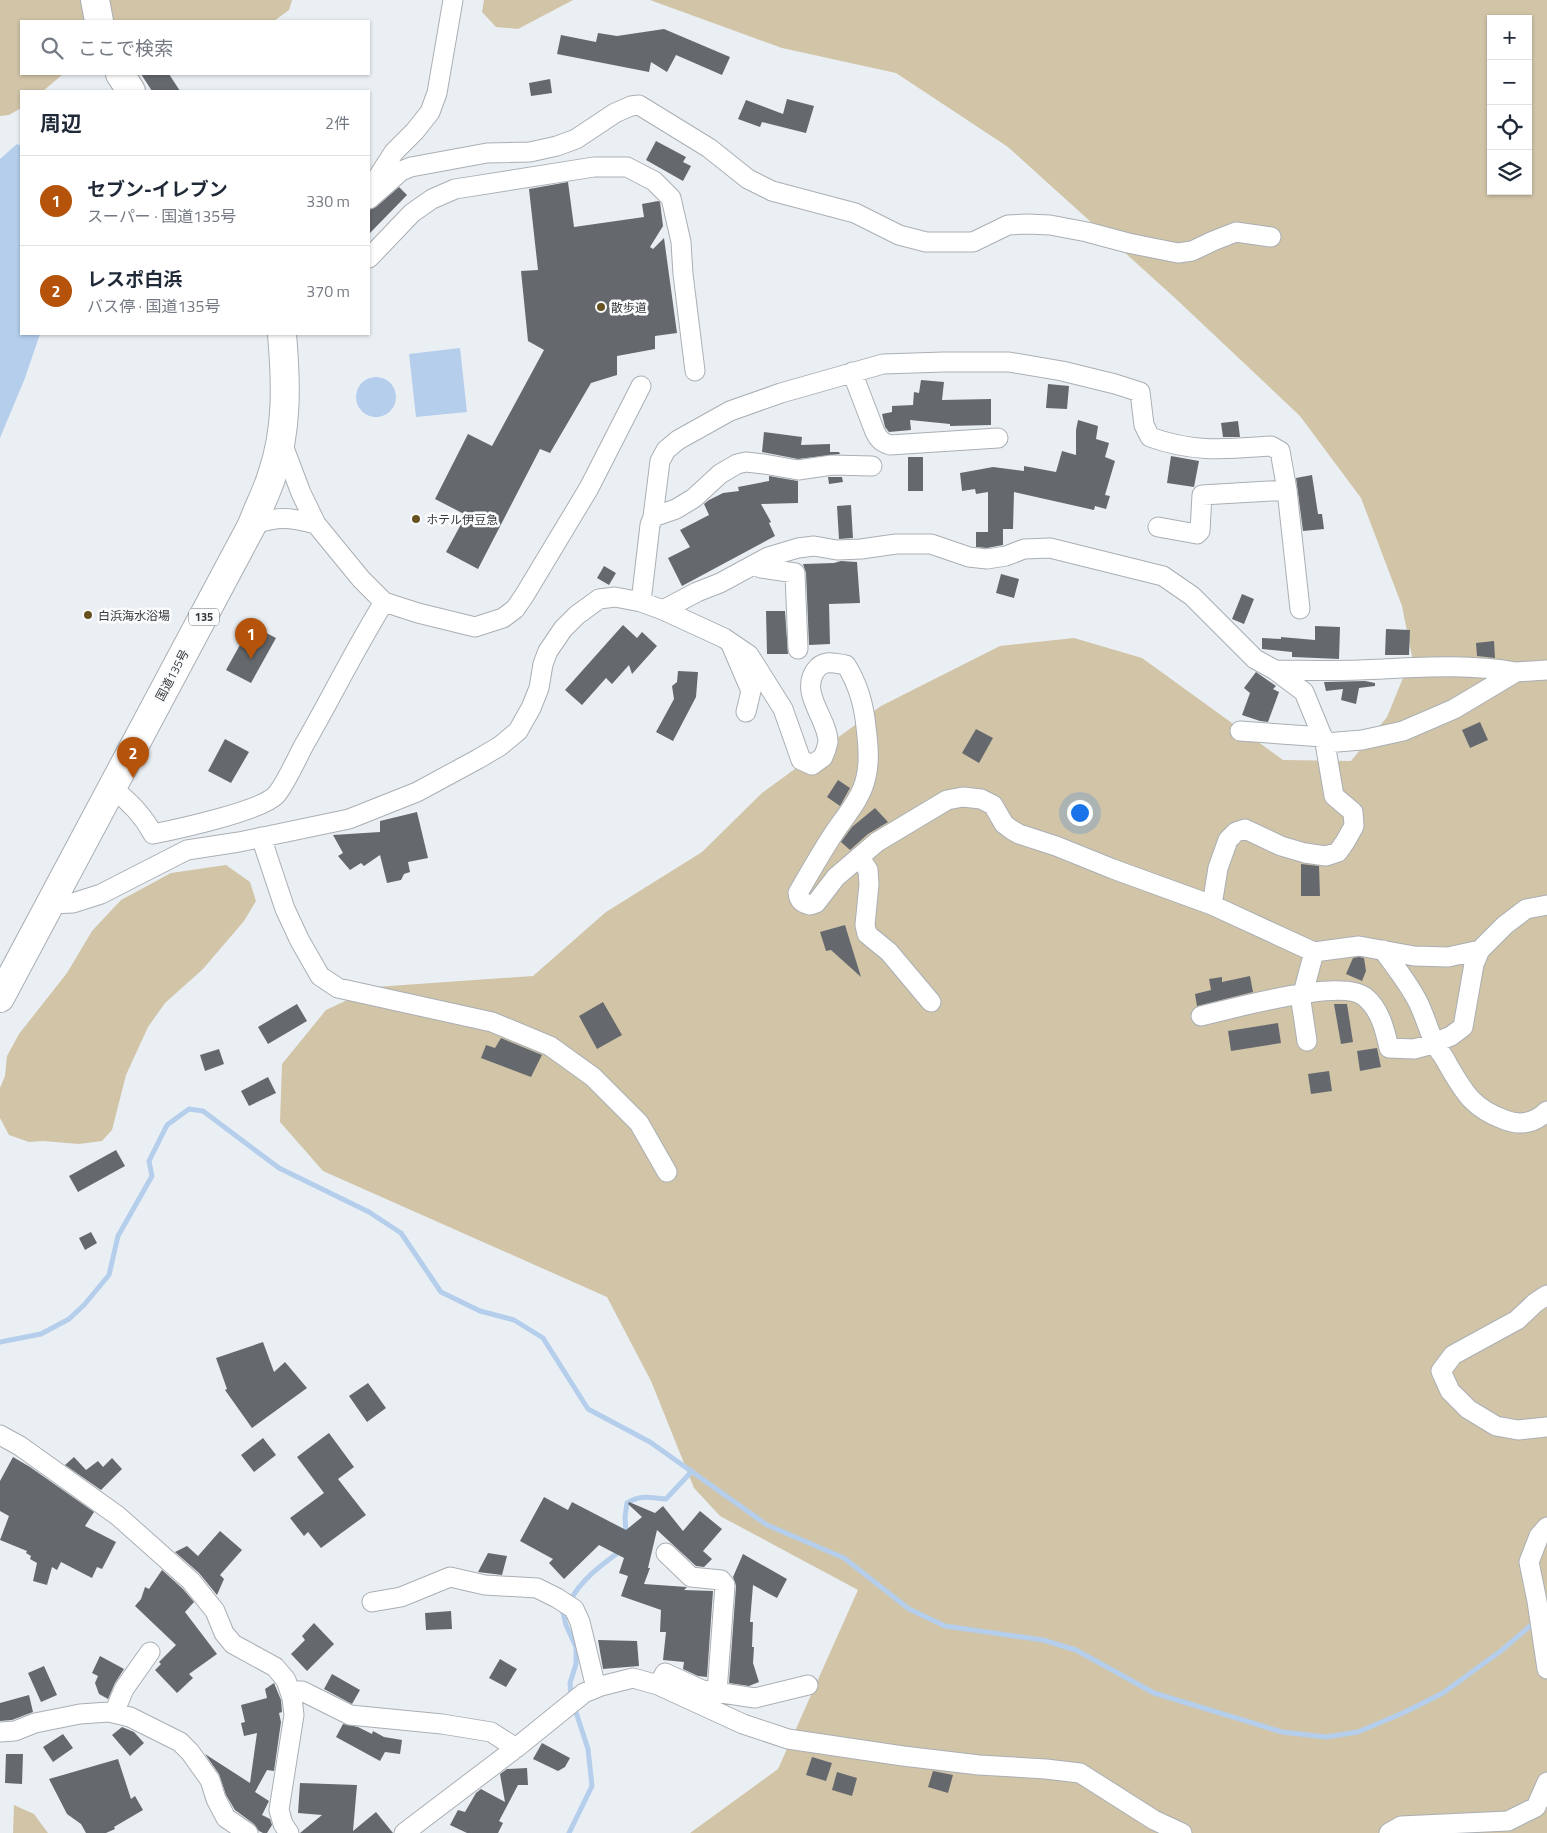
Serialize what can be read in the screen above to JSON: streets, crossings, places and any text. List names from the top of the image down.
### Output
{
  "streets": {
    "highway": ["135", "国道135号"]
  },
  "places": ["散歩道", "ホテル伊豆急", "白浜海水浴場"],
  "page": {
    "map_buttons": ["+", "−"],
    "search": "ここで検索",
    "heading": ["周辺", "2件"],
    "list": [
      {
        "mark": "1",
        "name": "セブン-イレブン",
        "note": "スーパー · 国道135号",
        "value": "330 m"
      },
      {
        "mark": "2",
        "name": "レスポ白浜",
        "note": "バス停 · 国道135号",
        "value": "370 m"
      }
    ],
    "pins": ["1", "2"]
  }
}
